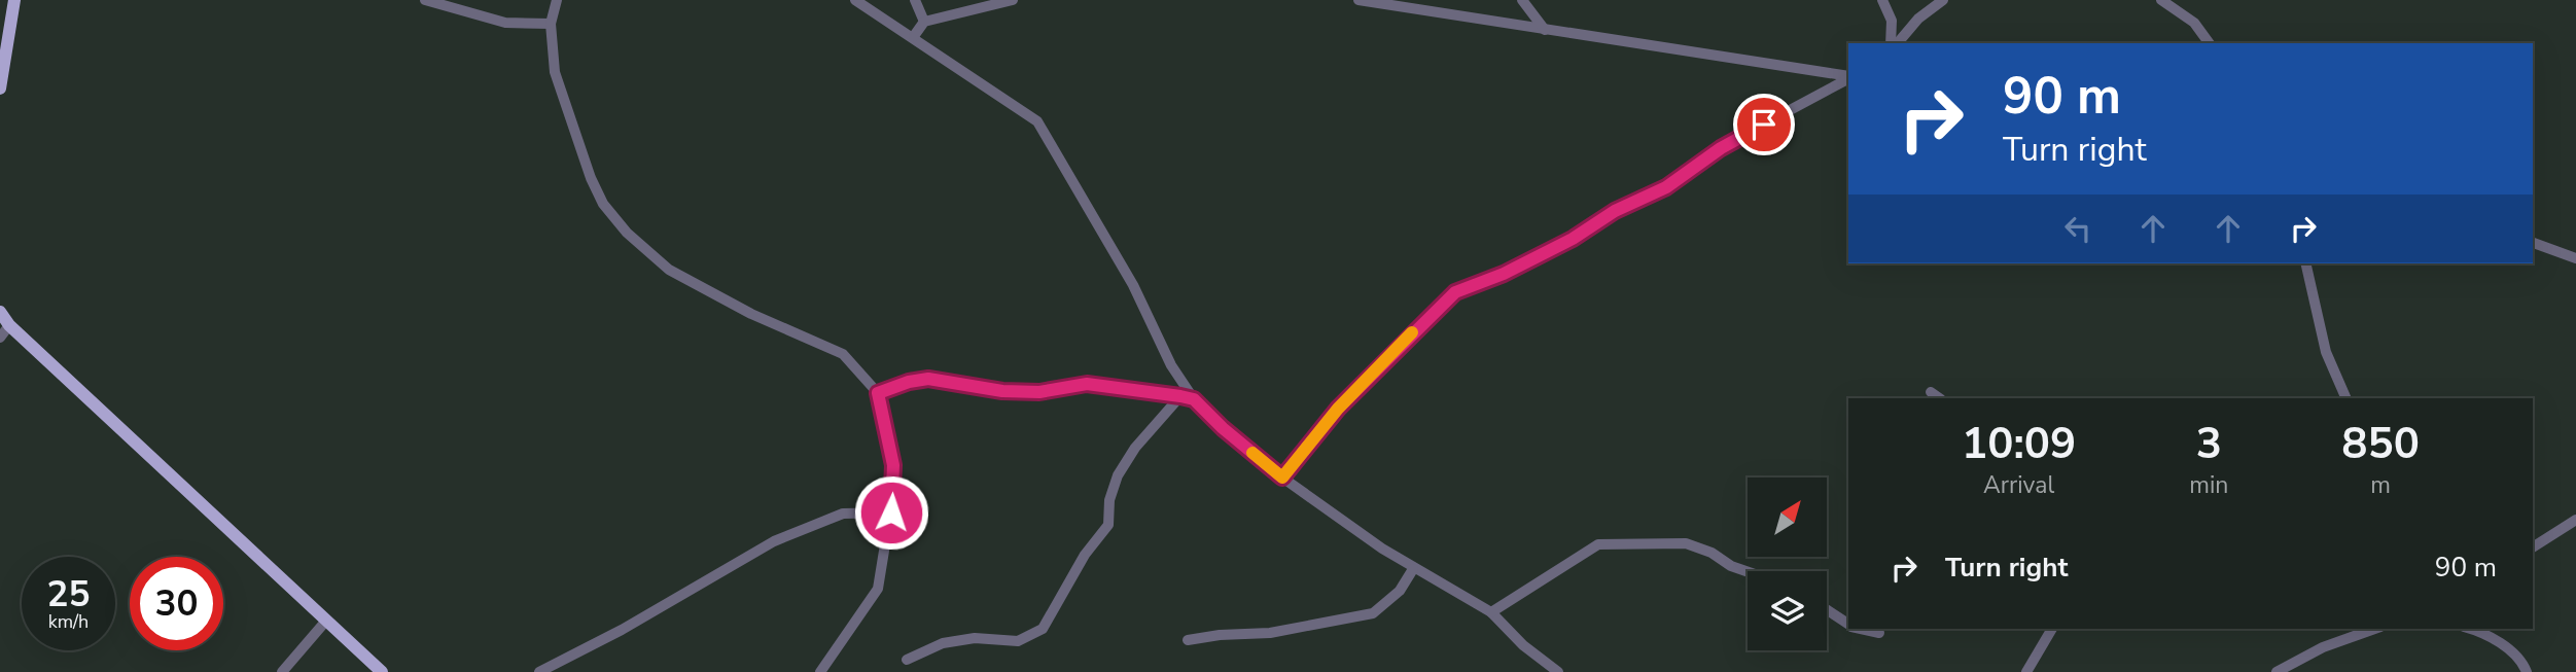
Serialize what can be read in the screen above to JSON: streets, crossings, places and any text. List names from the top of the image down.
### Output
{
  "north": "top right",
  "page": {
    "turn": ["90 m", "Turn right"],
    "eta": [
      "10:09",
      "Arrival",
      "3",
      "min",
      "850",
      "m"
    ],
    "list": [
      {
        "name": "Turn right",
        "value": "90 m"
      }
    ],
    "speed": "25 km/h",
    "limit": "30"
  }
}
